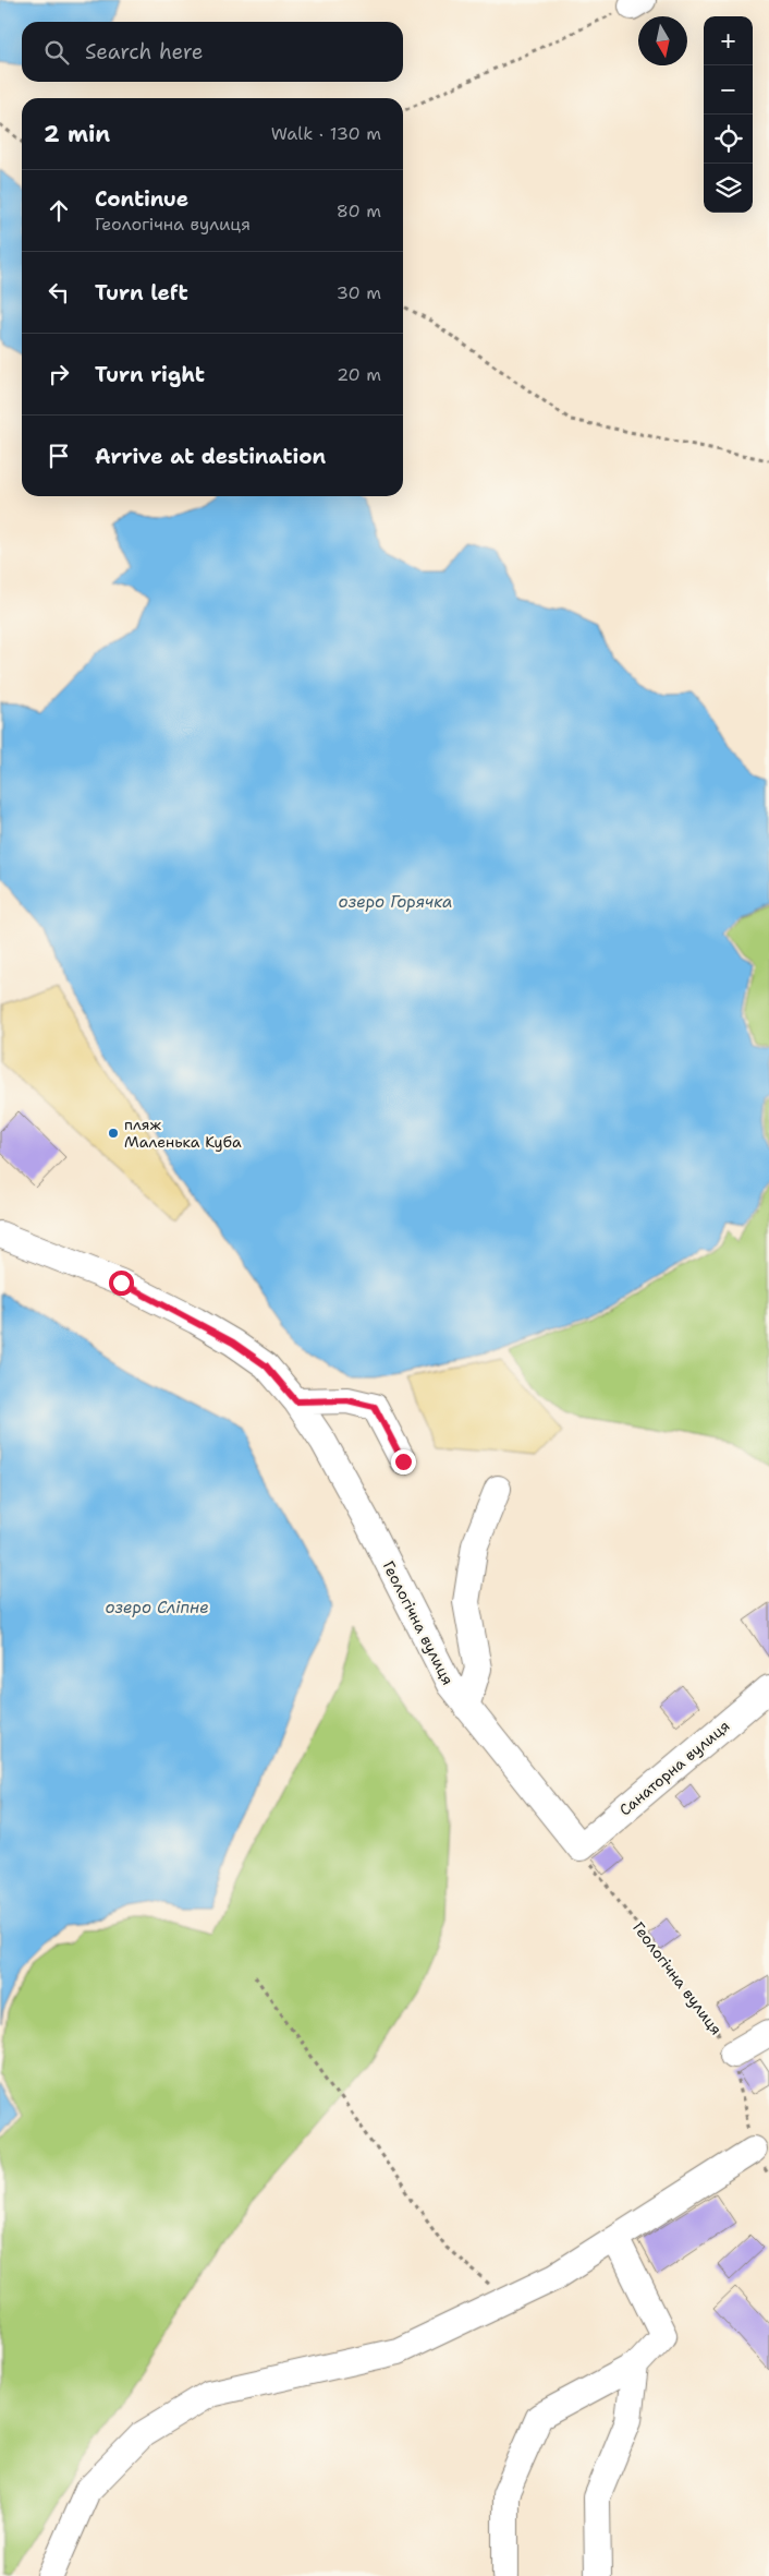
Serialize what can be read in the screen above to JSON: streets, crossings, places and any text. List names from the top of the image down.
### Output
{
  "streets": {
    "street": ["Геологічна вулиця", "Санаторна вулиця"]
  },
  "crossings": [
    ["Геологічна вулиця", "Санаторна вулиця"]
  ],
  "water": ["озеро Горячка", "озеро Сліпне"],
  "places": ["пляж Маленька Куба"],
  "north": "bottom",
  "page": {
    "map_buttons": ["+", "−"],
    "search": "Search here",
    "heading": ["2 min", "Walk · 130 m"],
    "list": [
      ["Continue", "Геологічна вулиця", "80 m"],
      ["Turn left", "30 m"],
      ["Turn right", "20 m"],
      "Arrive at destination"
    ]
  }
}
